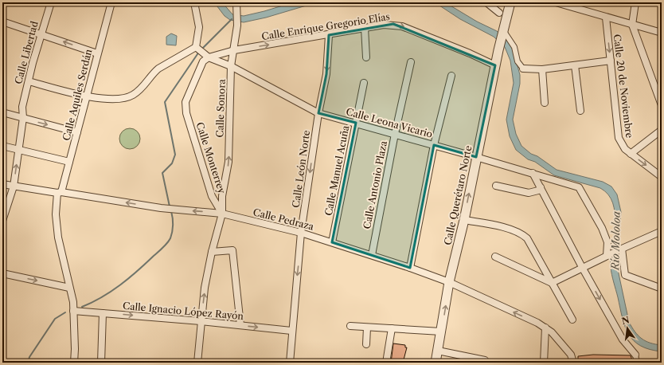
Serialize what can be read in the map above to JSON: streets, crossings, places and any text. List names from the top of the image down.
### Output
{
  "streets": {
    "street": [
      "Calle Enrique Gregorio Elías",
      "Calle Libertad",
      "Calle 20 de Noviembre",
      "Calle Aquiles Serdán",
      "Calle Sonora",
      "Calle Leona Vicario",
      "Calle Monterrey",
      "Calle León Norte",
      "Calle Manuel Acuña",
      "Calle Antonio Plaza",
      "Calle Querétaro Norte",
      "Calle Pedraza",
      "Calle Ignacio López Rayón"
    ]
  },
  "crossings": [
    ["Calle Enrique Gregorio Elías", "Calle Sonora"],
    ["Calle Enrique Gregorio Elías", "Calle Leona Vicario"],
    ["Calle Enrique Gregorio Elías", "Calle Monterrey"],
    ["Calle Enrique Gregorio Elías", "Calle León Norte"],
    ["Calle Enrique Gregorio Elías", "Calle Querétaro Norte"],
    ["Calle Libertad", "Calle Pedraza"],
    ["Calle Aquiles Serdán", "Calle Pedraza"],
    ["Calle Aquiles Serdán", "Calle Ignacio López Rayón"],
    ["Calle Sonora", "Calle Leona Vicario"],
    ["Calle Sonora", "Calle Monterrey"],
    ["Calle Sonora", "Calle Pedraza"],
    ["Calle Leona Vicario", "Calle Monterrey"],
    ["Calle Leona Vicario", "Calle León Norte"],
    ["Calle Leona Vicario", "Calle Manuel Acuña"],
    ["Calle Leona Vicario", "Calle Antonio Plaza"],
    ["Calle Leona Vicario", "Calle Querétaro Norte"],
    ["Calle Monterrey", "Calle Pedraza"],
    ["Calle León Norte", "Calle Pedraza"],
    ["Calle León Norte", "Calle Ignacio López Rayón"],
    ["Calle Manuel Acuña", "Calle Pedraza"],
    ["Calle Antonio Plaza", "Calle Pedraza"],
    ["Calle Querétaro Norte", "Calle Pedraza"]
  ],
  "one_way": [
    "Calle Enrique Gregorio Elías",
    "Calle Sonora",
    "Calle León Norte",
    "Calle Ignacio López Rayón"
  ],
  "water": ["Río Mololoa"],
  "north": "top"
}
